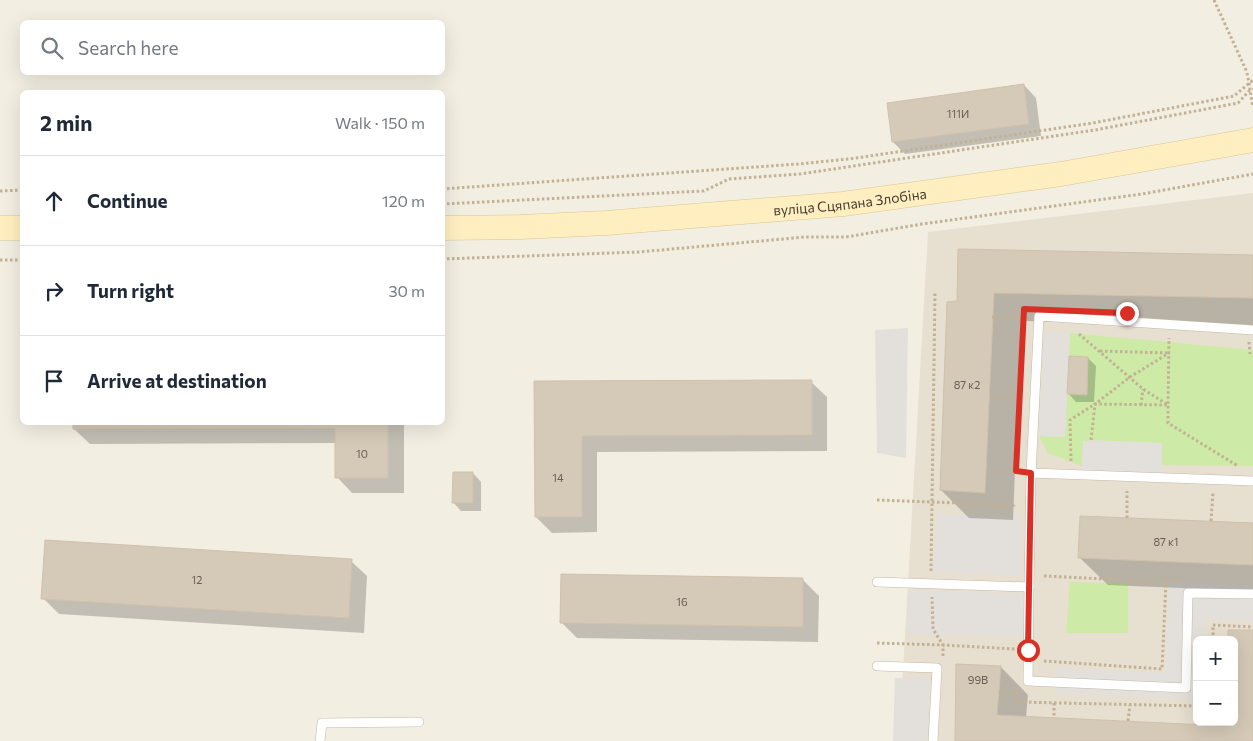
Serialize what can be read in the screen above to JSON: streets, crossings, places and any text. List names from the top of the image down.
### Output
{
  "streets": {
    "street": ["вуліца Сцяпана Злобіна"]
  },
  "house_numbers": [
    "111И",
    "87 к2",
    "10",
    "14",
    "87 к1",
    "12",
    "16",
    "99В"
  ],
  "page": {
    "search": "Search here",
    "heading": ["2 min", "Walk · 150 m"],
    "list": [
      ["Continue", "120 m"],
      ["Turn right", "30 m"],
      "Arrive at destination"
    ],
    "map_buttons": ["+", "−"]
  }
}
